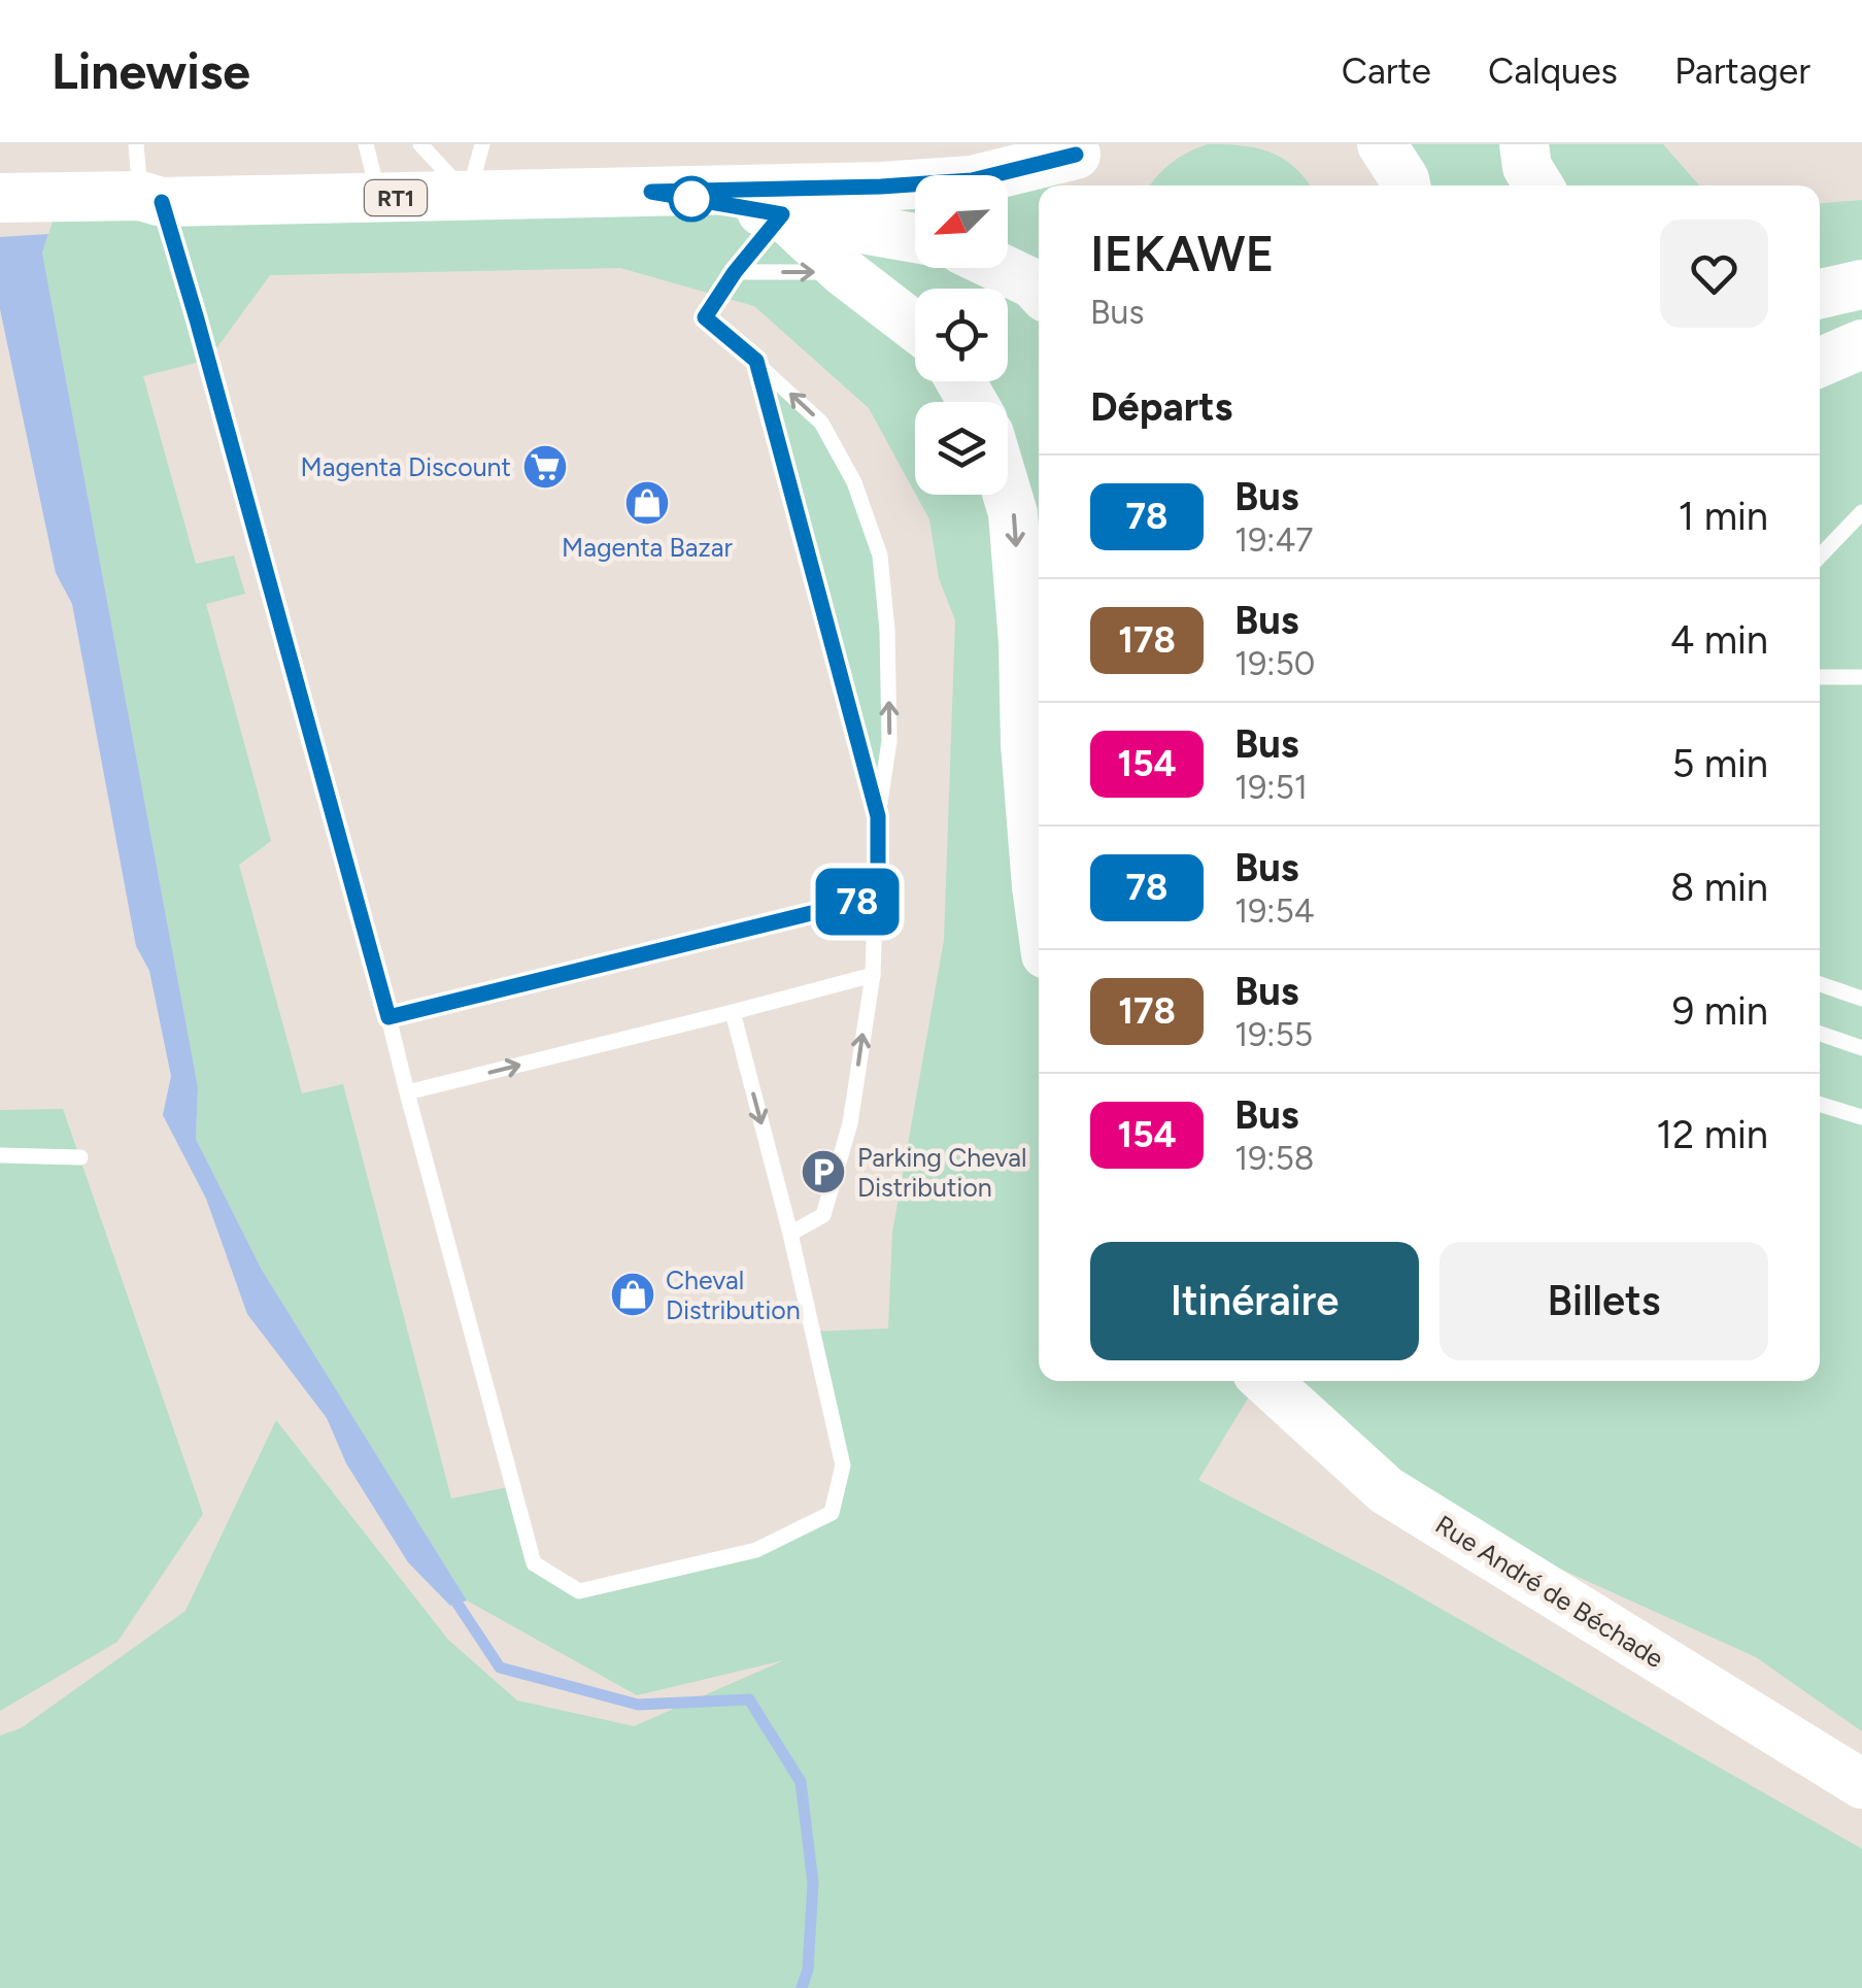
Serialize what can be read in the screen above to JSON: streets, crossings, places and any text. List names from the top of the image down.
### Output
{
  "streets": {
    "main road": ["RT1", "Rue André de Béchade"]
  },
  "places": {
    "supermarket": ["Magenta Discount"],
    "shop": ["Magenta Bazar", "Cheval Distribution"],
    "parking": ["Parking Cheval Distribution"]
  },
  "lines": ["bus line 78"],
  "north": "bottom left",
  "page": {
    "header": "Linewise",
    "nav": ["Carte", "Calques", "Partager"],
    "on_map": "78",
    "heading": [
      ["IEKAWE", "Bus"],
      "Départs"
    ],
    "list": [
      {
        "mark": "78",
        "name": "Bus",
        "note": "19:47",
        "value": "1 min"
      },
      {
        "mark": "178",
        "name": "Bus",
        "note": "19:50",
        "value": "4 min"
      },
      {
        "mark": "154",
        "name": "Bus",
        "note": "19:51",
        "value": "5 min"
      },
      {
        "mark": "78",
        "name": "Bus",
        "note": "19:54",
        "value": "8 min"
      },
      {
        "mark": "178",
        "name": "Bus",
        "note": "19:55",
        "value": "9 min"
      },
      {
        "mark": "154",
        "name": "Bus",
        "note": "19:58",
        "value": "12 min"
      }
    ],
    "buttons": ["Itinéraire", "Billets"]
  }
}
